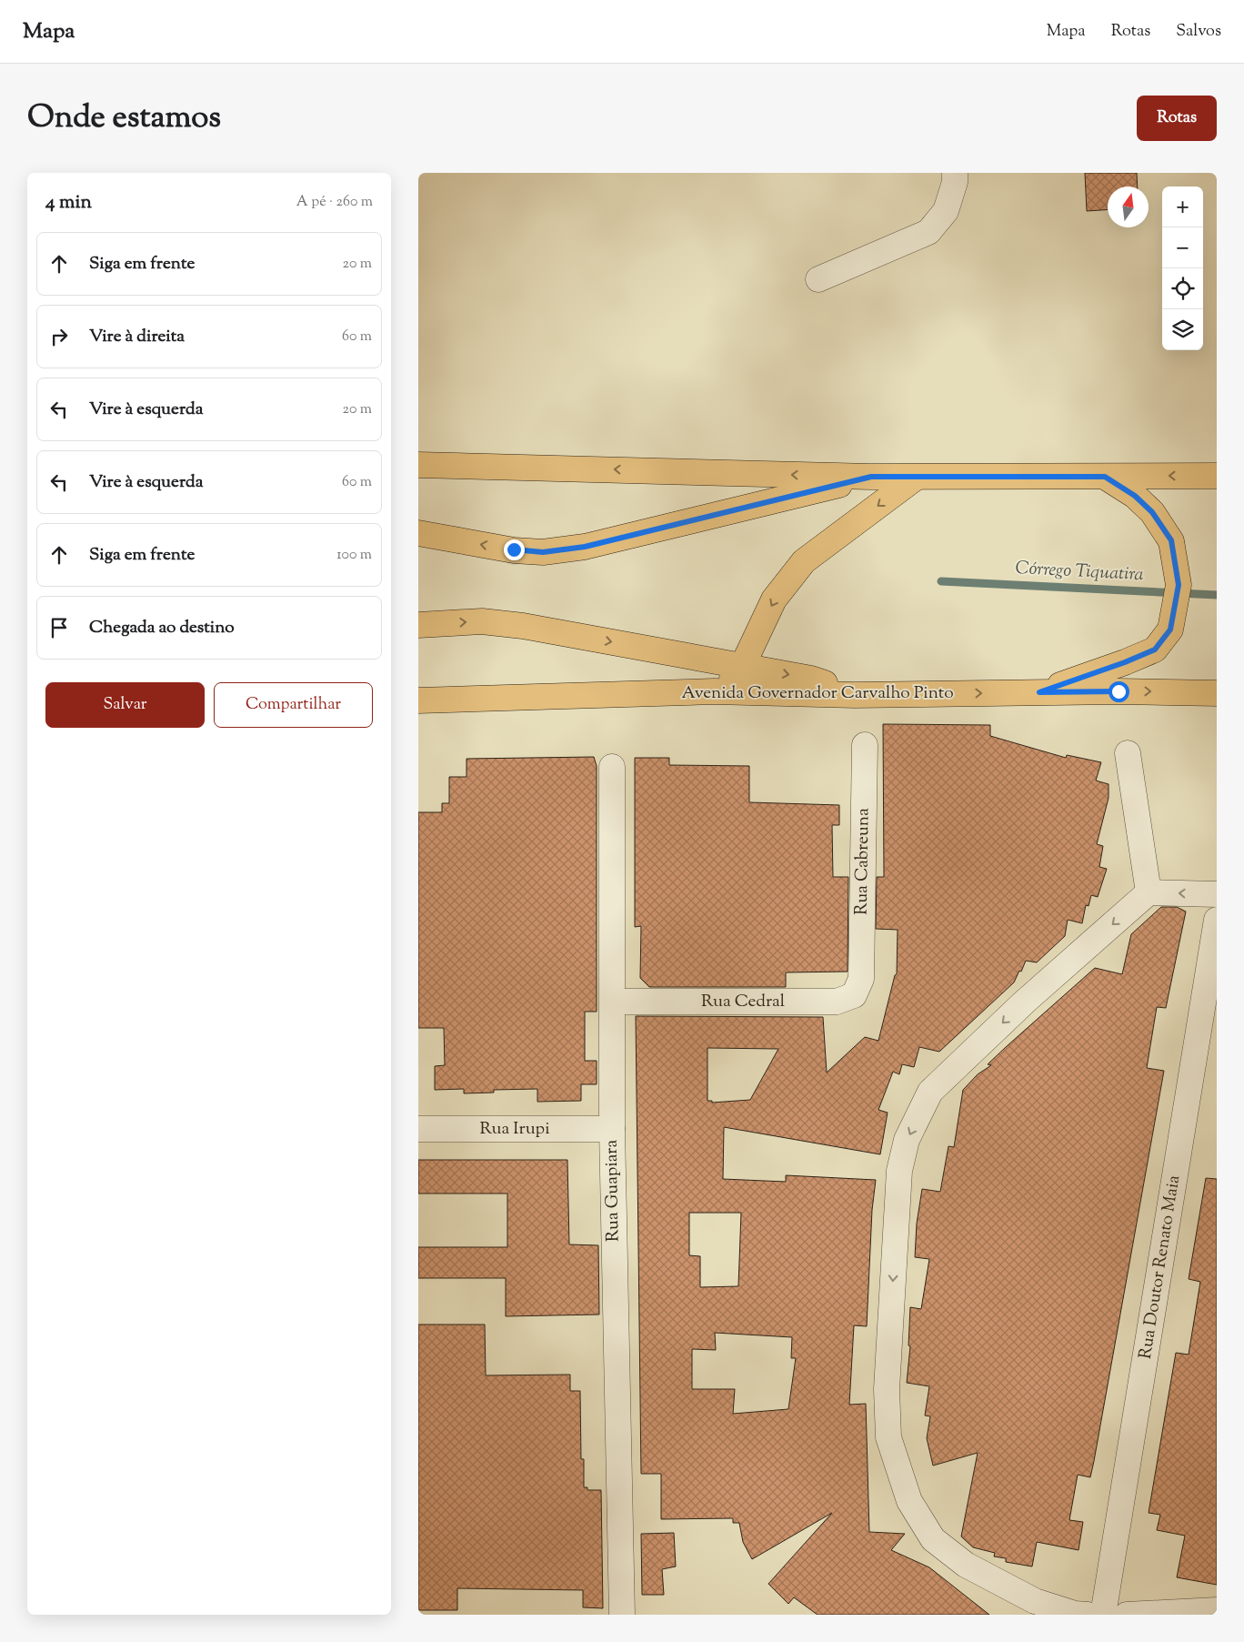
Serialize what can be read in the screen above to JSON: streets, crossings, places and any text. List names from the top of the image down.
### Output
{
  "streets": {
    "main road": ["Avenida Governador Carvalho Pinto"],
    "street": [
      "Rua Cabreuna",
      "Rua Cedral",
      "Rua Irupi",
      "Rua Guapiara",
      "Rua Doutor Renato Maia"
    ]
  },
  "crossings": [
    ["Rua Cabreuna", "Rua Cedral"],
    ["Rua Cedral", "Rua Guapiara"],
    ["Rua Irupi", "Rua Guapiara"]
  ],
  "water": ["Córrego Tiquatira"],
  "north": "top",
  "page": {
    "header": "Mapa",
    "nav": ["Mapa", "Rotas", "Salvos"],
    "title": "Onde estamos",
    "buttons": [
      "Rotas",
      ["Salvar", "Compartilhar"]
    ],
    "heading": ["4 min", "A pé · 260 m"],
    "map_buttons": ["+", "−"],
    "list": [
      ["Siga em frente", "20 m"],
      ["Vire à direita", "60 m"],
      ["Vire à esquerda", "20 m"],
      ["Vire à esquerda", "60 m"],
      ["Siga em frente", "100 m"],
      "Chegada ao destino"
    ]
  }
}
